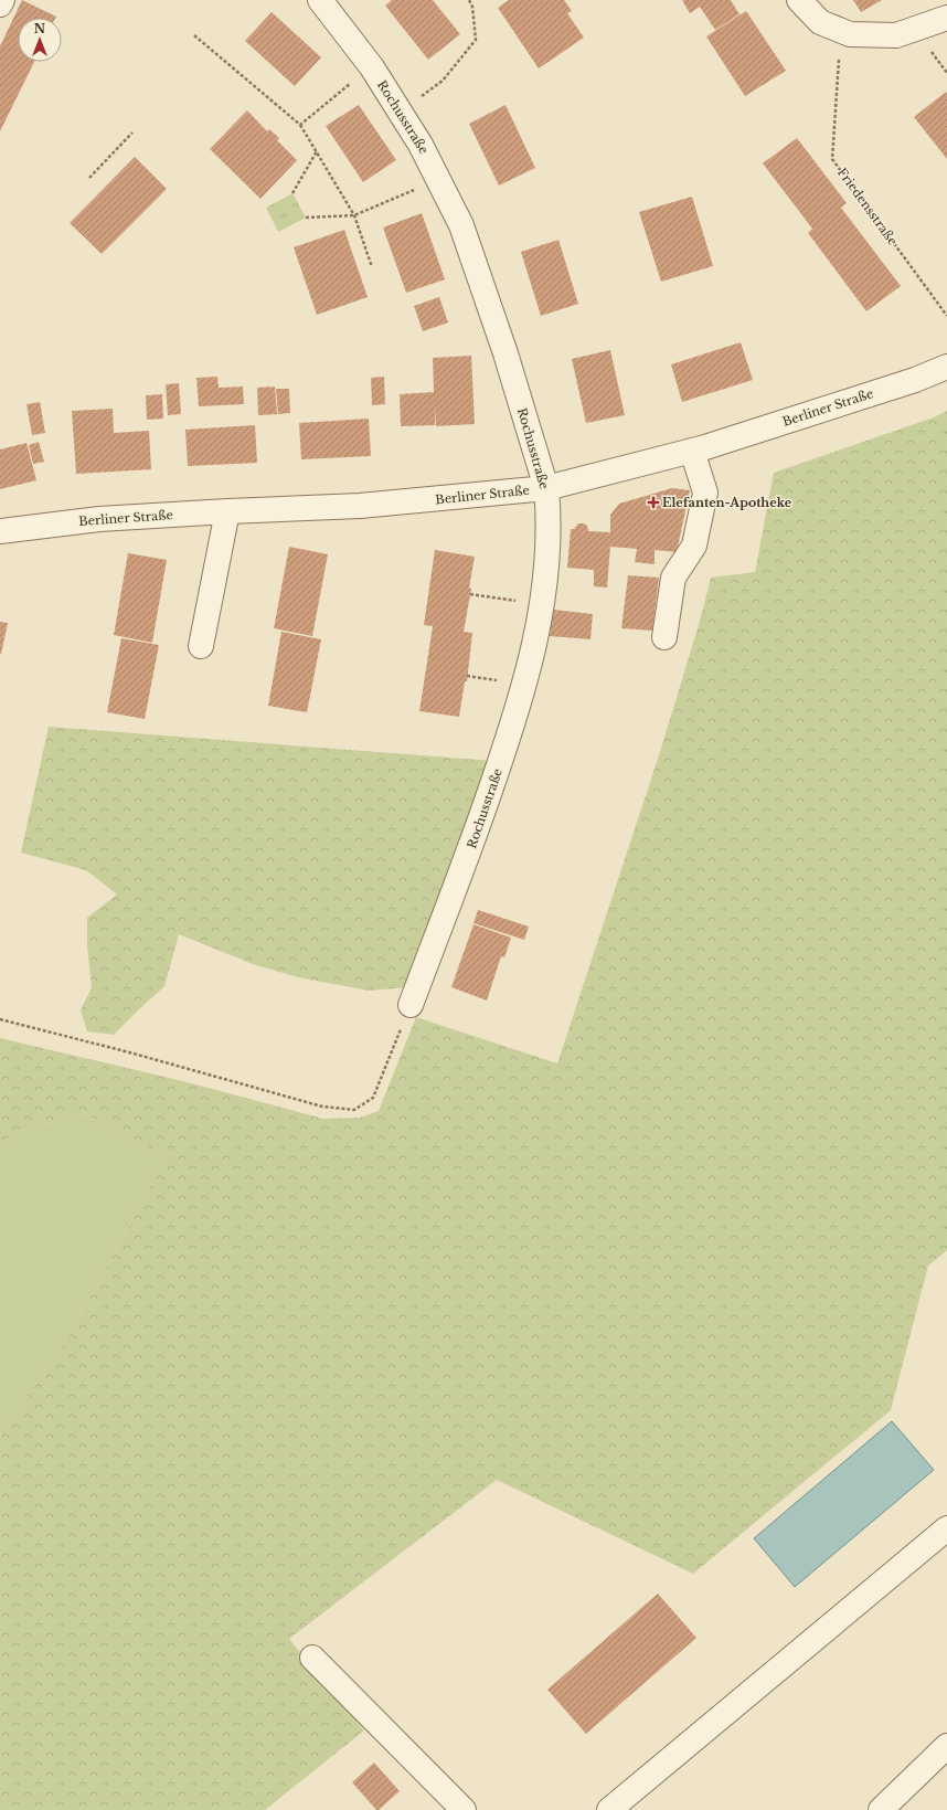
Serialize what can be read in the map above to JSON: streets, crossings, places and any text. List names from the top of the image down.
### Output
{
  "streets": {
    "street": ["Rochusstraße", "Berliner Straße"],
    "path": ["Friedensstraße"]
  },
  "crossings": [
    ["Rochusstraße", "Berliner Straße"]
  ],
  "places": {
    "health": ["Elefanten-Apotheke"]
  },
  "north": "top"
}
